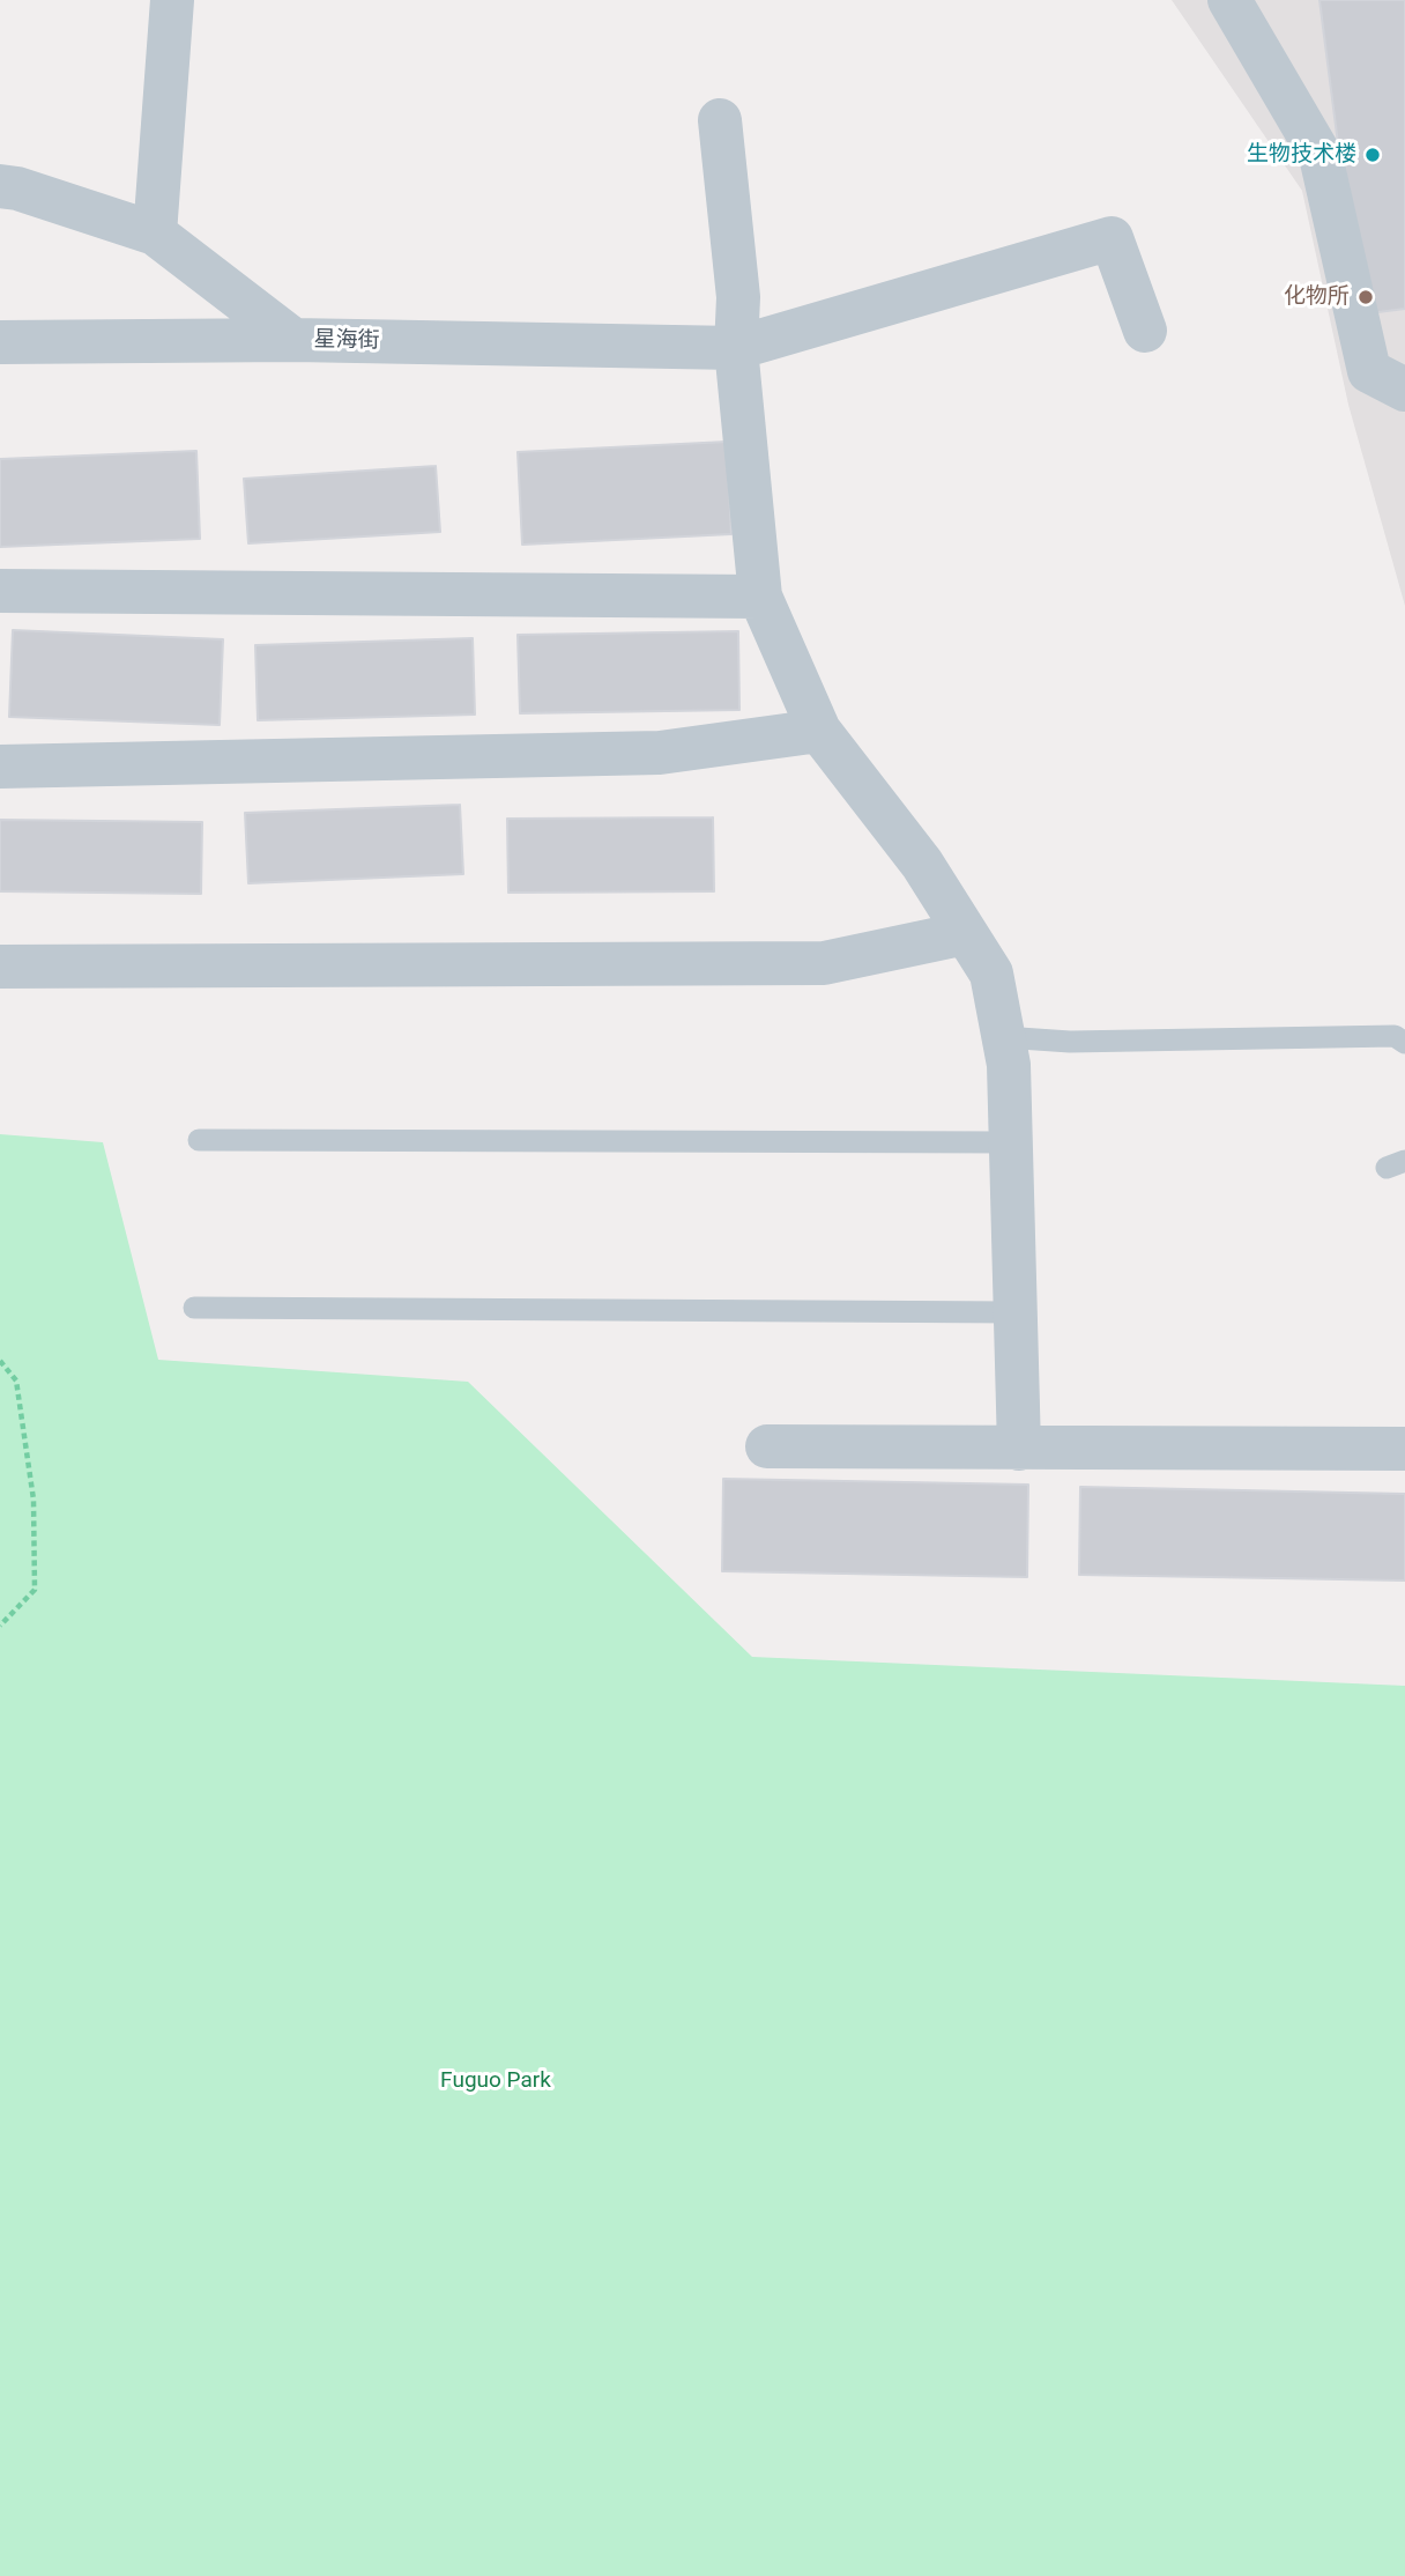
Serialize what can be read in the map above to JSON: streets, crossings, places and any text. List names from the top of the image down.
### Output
{
  "streets": {
    "street": ["星海街"]
  },
  "parks": ["Fuguo Park"],
  "places": ["生物技术楼", "化物所"]
}
